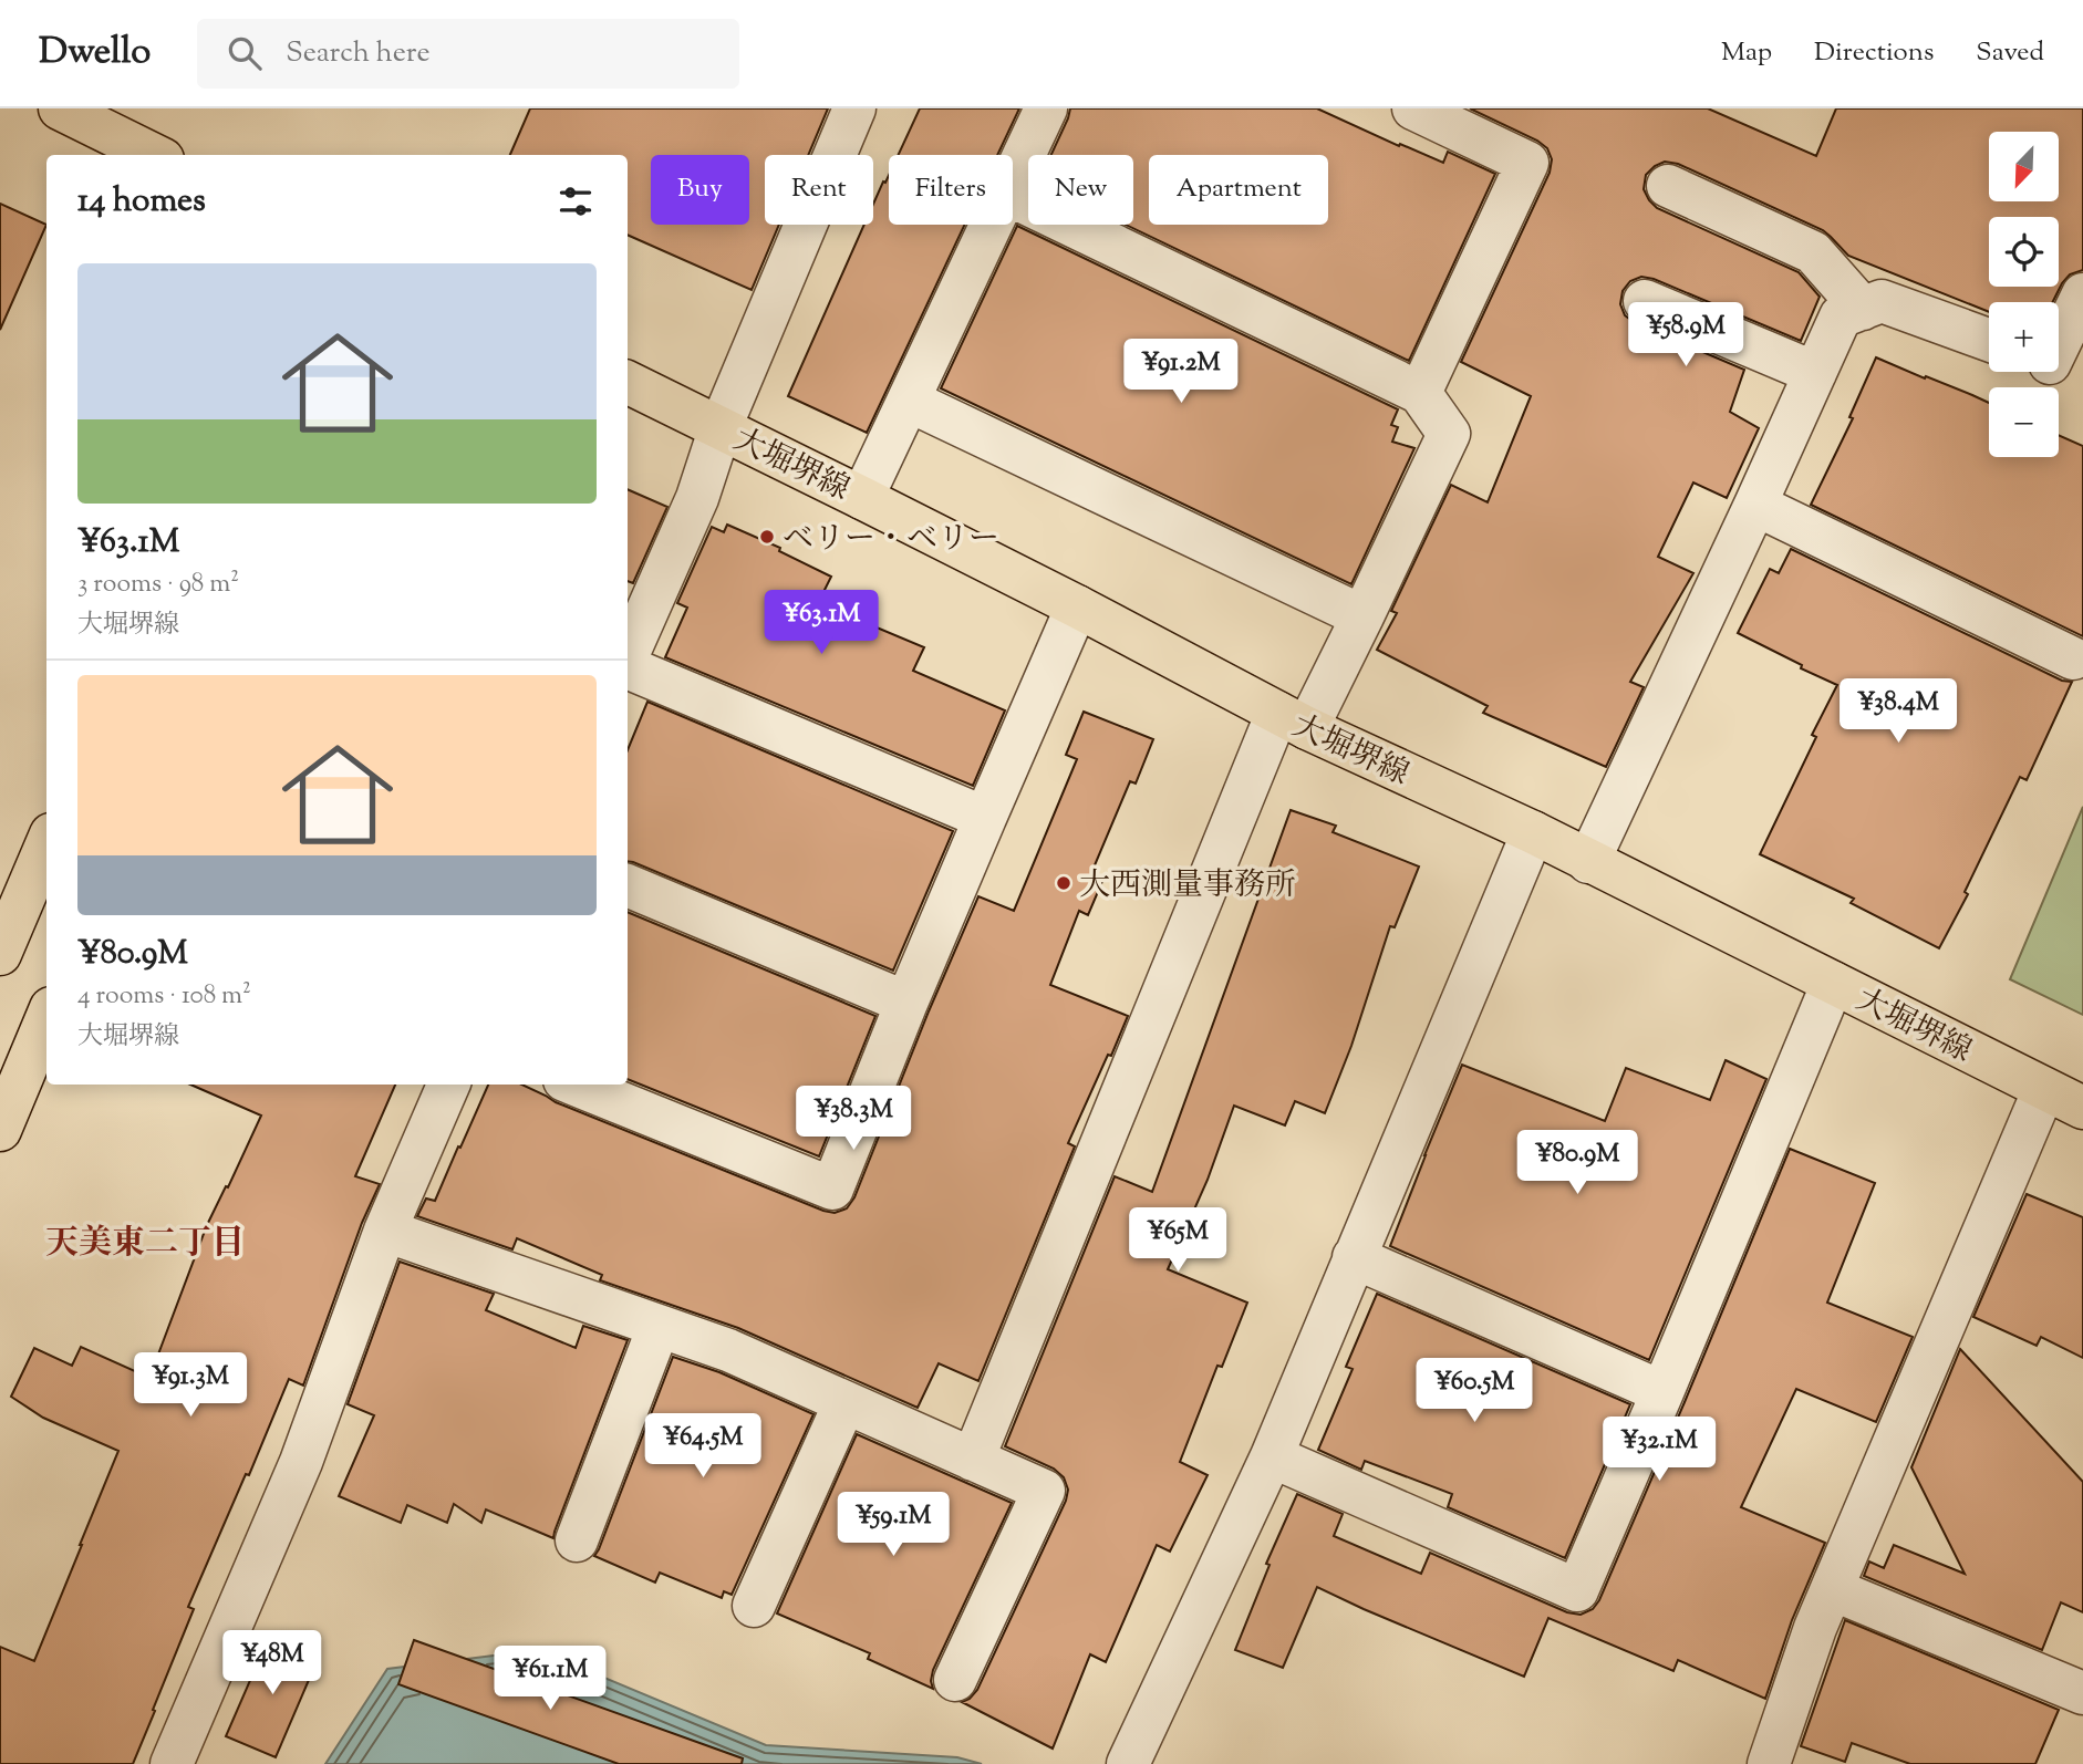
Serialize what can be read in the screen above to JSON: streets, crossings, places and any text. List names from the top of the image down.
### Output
{
  "streets": {
    "main road": ["大堀堺線"]
  },
  "districts": ["天美東二丁目"],
  "places": ["ベリー・ベリー", "大西測量事務所"],
  "north": "bottom left",
  "page": {
    "header": "Dwello",
    "search": "Search here",
    "nav": ["Map", "Directions", "Saved"],
    "map_buttons": ["+", "−"],
    "chip": [
      "Buy",
      "Rent",
      "Filters",
      "New",
      "Apartment"
    ],
    "heading": "14 homes",
    "list": [
      {
        "name": "¥63.1M",
        "note": "3 rooms · 98 m² · 大堀堺線"
      },
      {
        "name": "¥80.9M",
        "note": "4 rooms · 108 m² · 大堀堺線"
      }
    ],
    "price": [
      "¥58.9M",
      "¥91.2M",
      "¥63.1M",
      "¥38.4M",
      "¥38.3M",
      "¥80.9M",
      "¥65M",
      "¥91.3M",
      "¥60.5M",
      "¥64.5M",
      "¥32.1M",
      "¥59.1M",
      "¥48M",
      "¥61.1M"
    ]
  }
}
